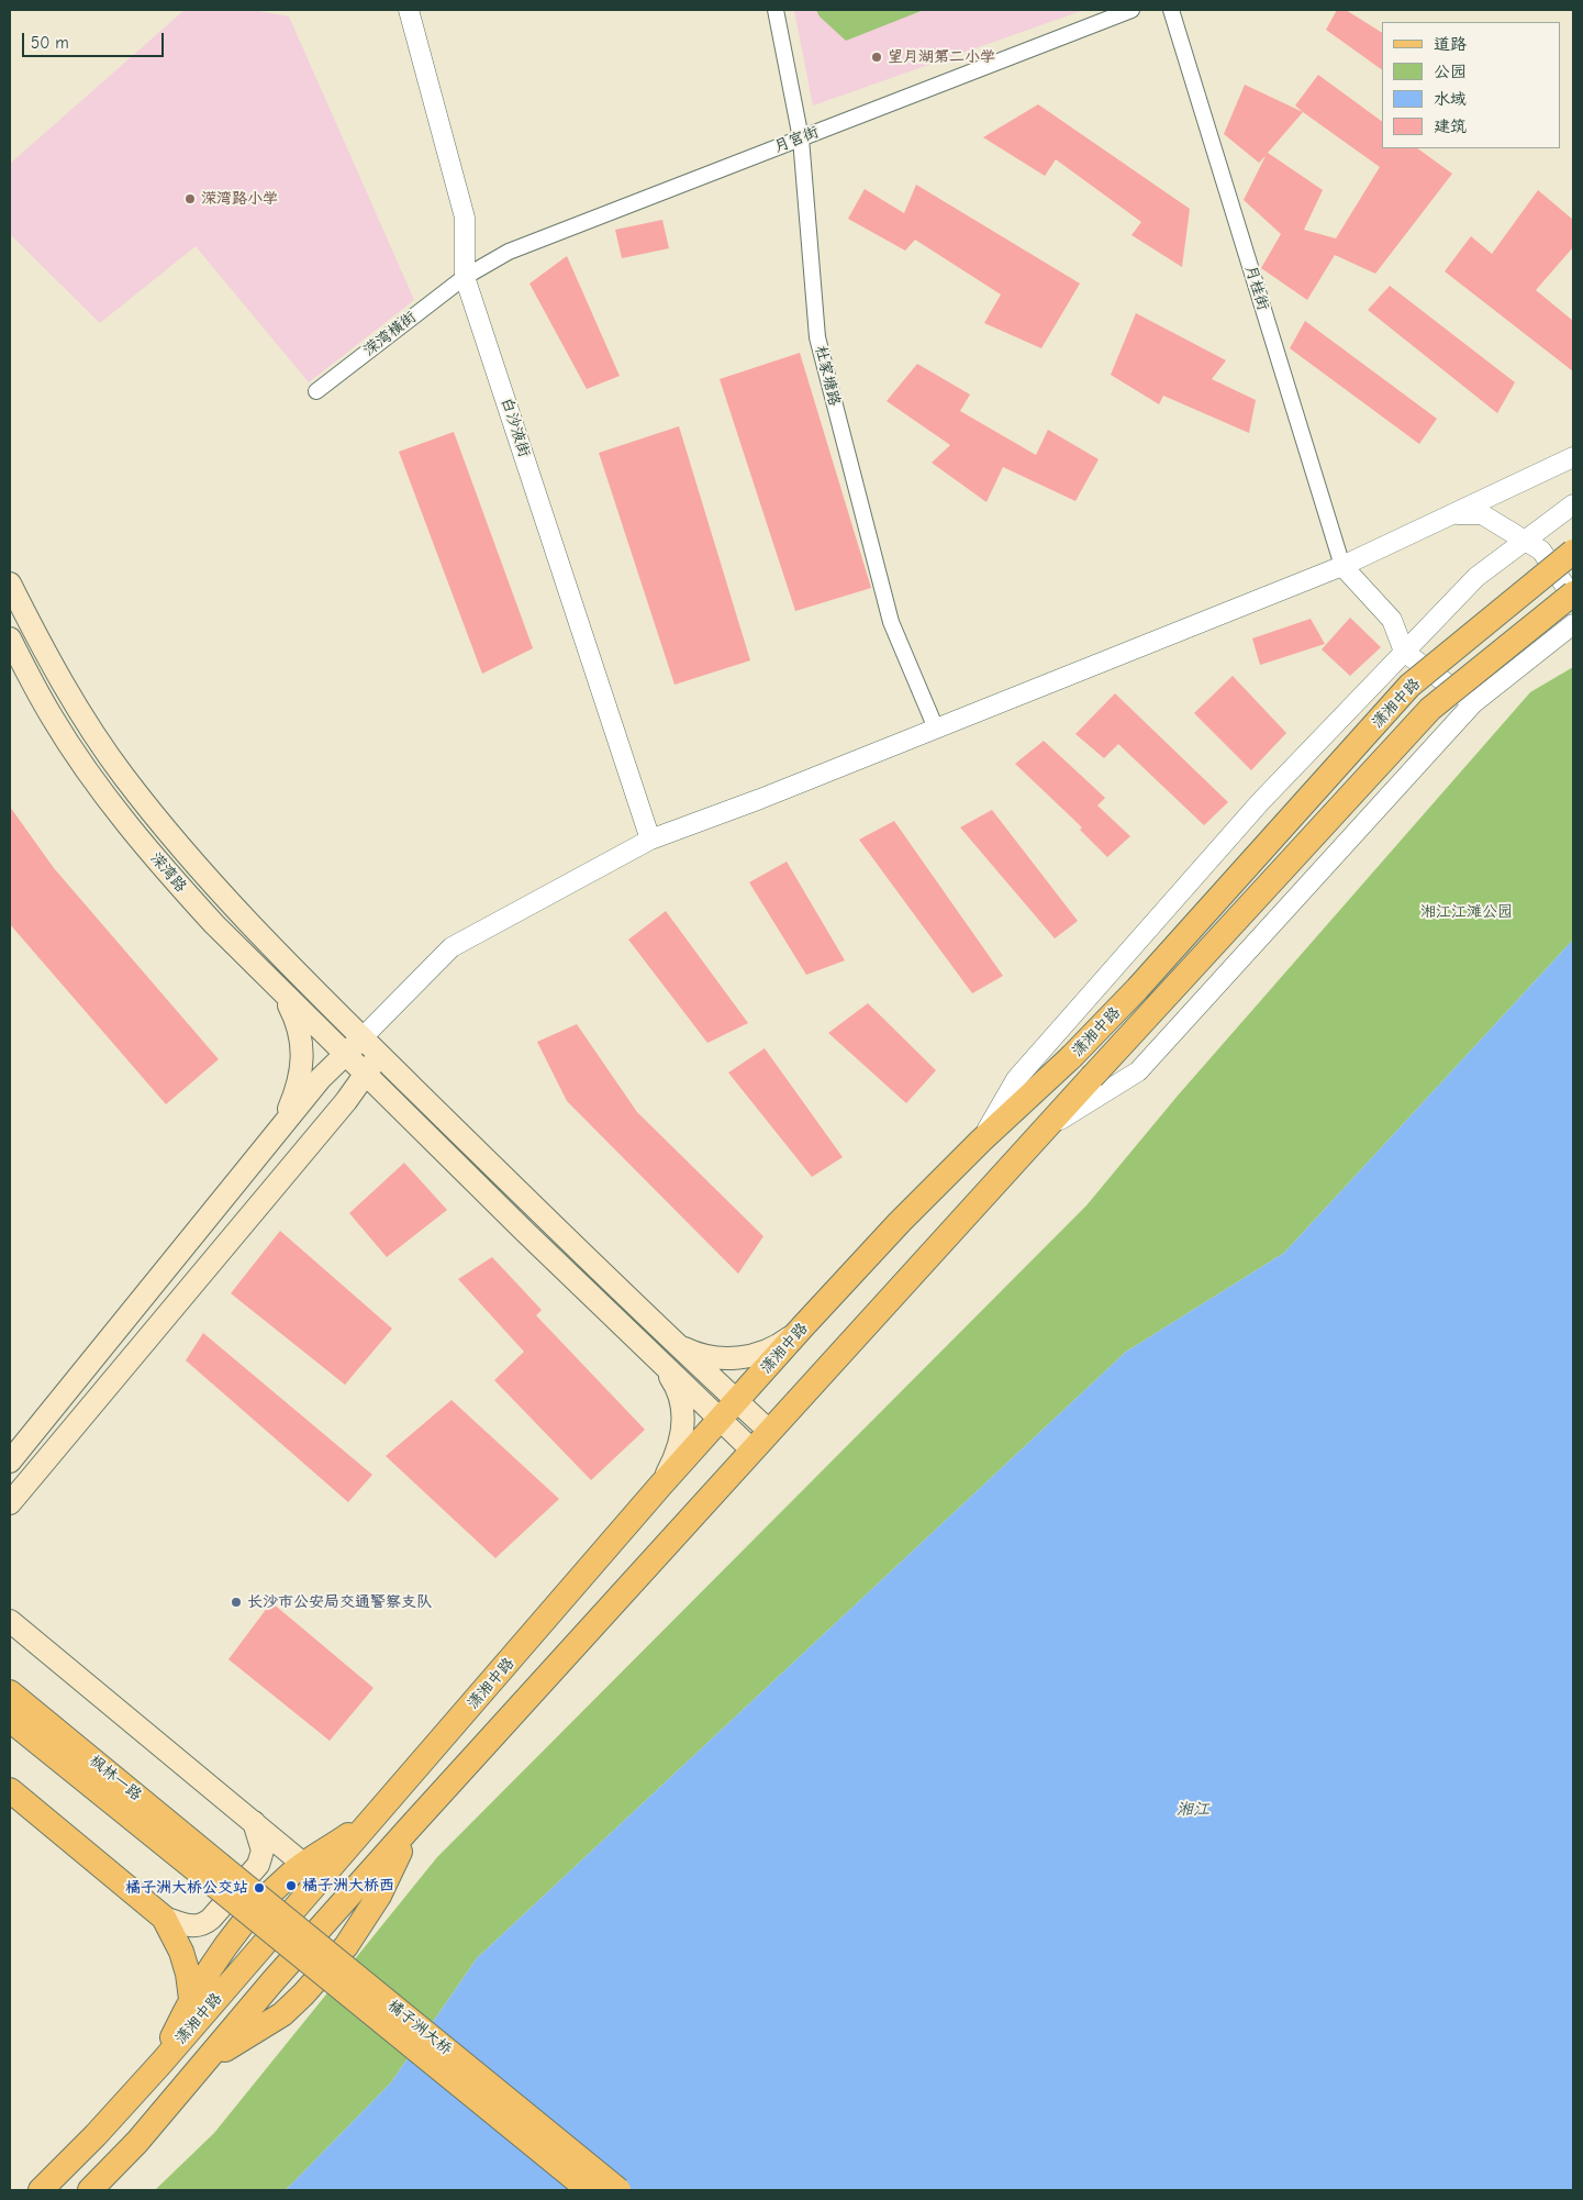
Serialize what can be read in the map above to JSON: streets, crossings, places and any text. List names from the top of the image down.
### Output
{
  "streets": {
    "main road": [
      "潇湘中路",
      "溁湾路",
      "枫林一路",
      "橘子洲大桥"
    ],
    "street": [
      "月宫街",
      "月桂街",
      "溁湾横街",
      "杜家塘路",
      "白沙液街"
    ]
  },
  "crossings": [
    ["月宫街", "溁湾横街"],
    ["月宫街", "杜家塘路"],
    ["月宫街", "白沙液街"],
    ["溁湾横街", "白沙液街"],
    ["枫林一路", "橘子洲大桥"]
  ],
  "water": ["湘江"],
  "parks": ["湘江江滩公园"],
  "places": [
    "望月湖第二小学",
    "溁湾路小学",
    "长沙市公安局交通警察支队",
    "橘子洲大桥西",
    "橘子洲大桥公交站"
  ],
  "legend": [
    "道路",
    "公园",
    "水域",
    "建筑"
  ],
  "scale_bar": "50 m"
}
